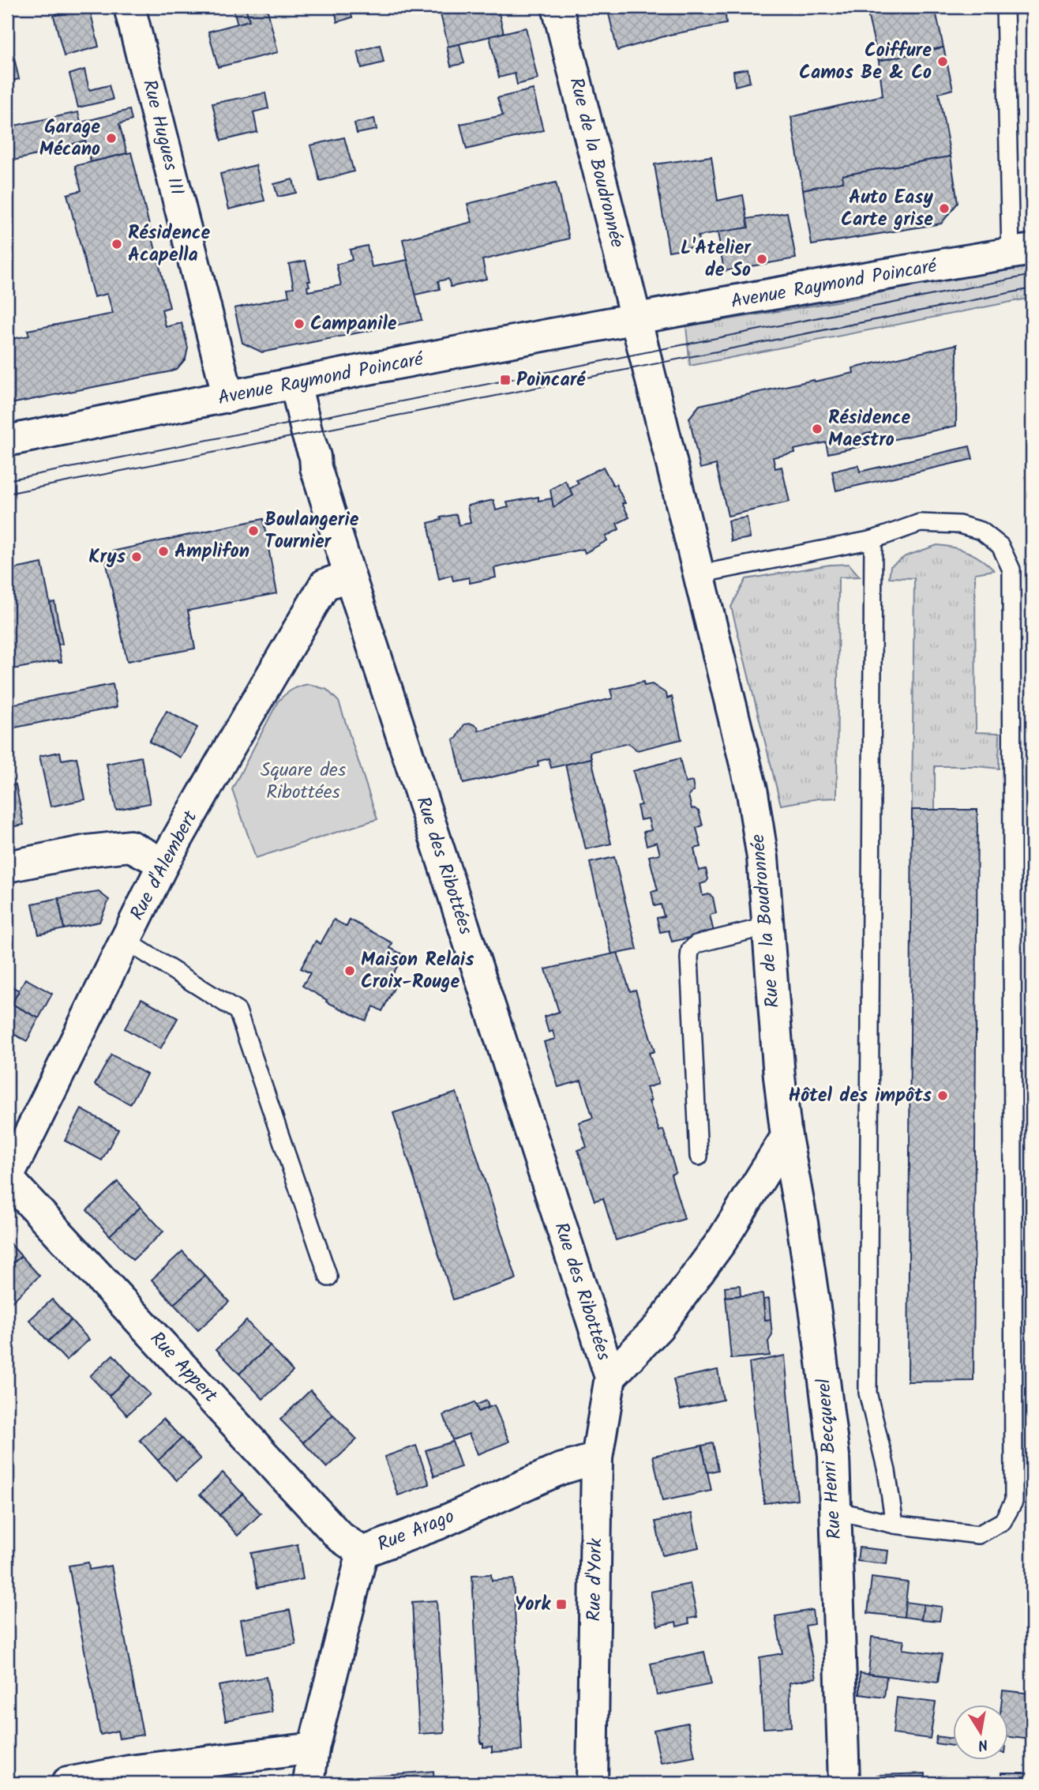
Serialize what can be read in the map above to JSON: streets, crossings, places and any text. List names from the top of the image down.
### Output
{
  "streets": {
    "street": [
      "Rue Hugues III",
      "Rue de la Boudronnée",
      "Avenue Raymond Poincaré",
      "Rue d'Alembert",
      "Rue des Ribottées",
      "Rue Appert",
      "Rue Henri Becquerel",
      "Rue Arago",
      "Rue d'York"
    ]
  },
  "crossings": [
    ["Rue Hugues III", "Avenue Raymond Poincaré"],
    ["Rue de la Boudronnée", "Avenue Raymond Poincaré"],
    ["Rue de la Boudronnée", "Rue Henri Becquerel"],
    ["Avenue Raymond Poincaré", "Rue des Ribottées"],
    ["Rue d'Alembert", "Rue des Ribottées"],
    ["Rue d'Alembert", "Rue Appert"],
    ["Rue des Ribottées", "Rue d'York"],
    ["Rue Appert", "Rue Arago"],
    ["Rue Arago", "Rue d'York"]
  ],
  "parks": ["Square des Ribottées"],
  "places": {
    "other": [
      "Coiffure Camos Be & Co",
      "Garage Mécano",
      "Auto Easy Carte grise",
      "Résidence Acapella",
      "L'Atelier de So",
      "Campanile",
      "Résidence Maestro",
      "Boulangerie Tournier",
      "Amplifon",
      "Krys",
      "Maison Relais Croix-Rouge",
      "Hôtel des impôts"
    ],
    "transit": ["Poincaré", "York"]
  },
  "north": "bottom"
}
